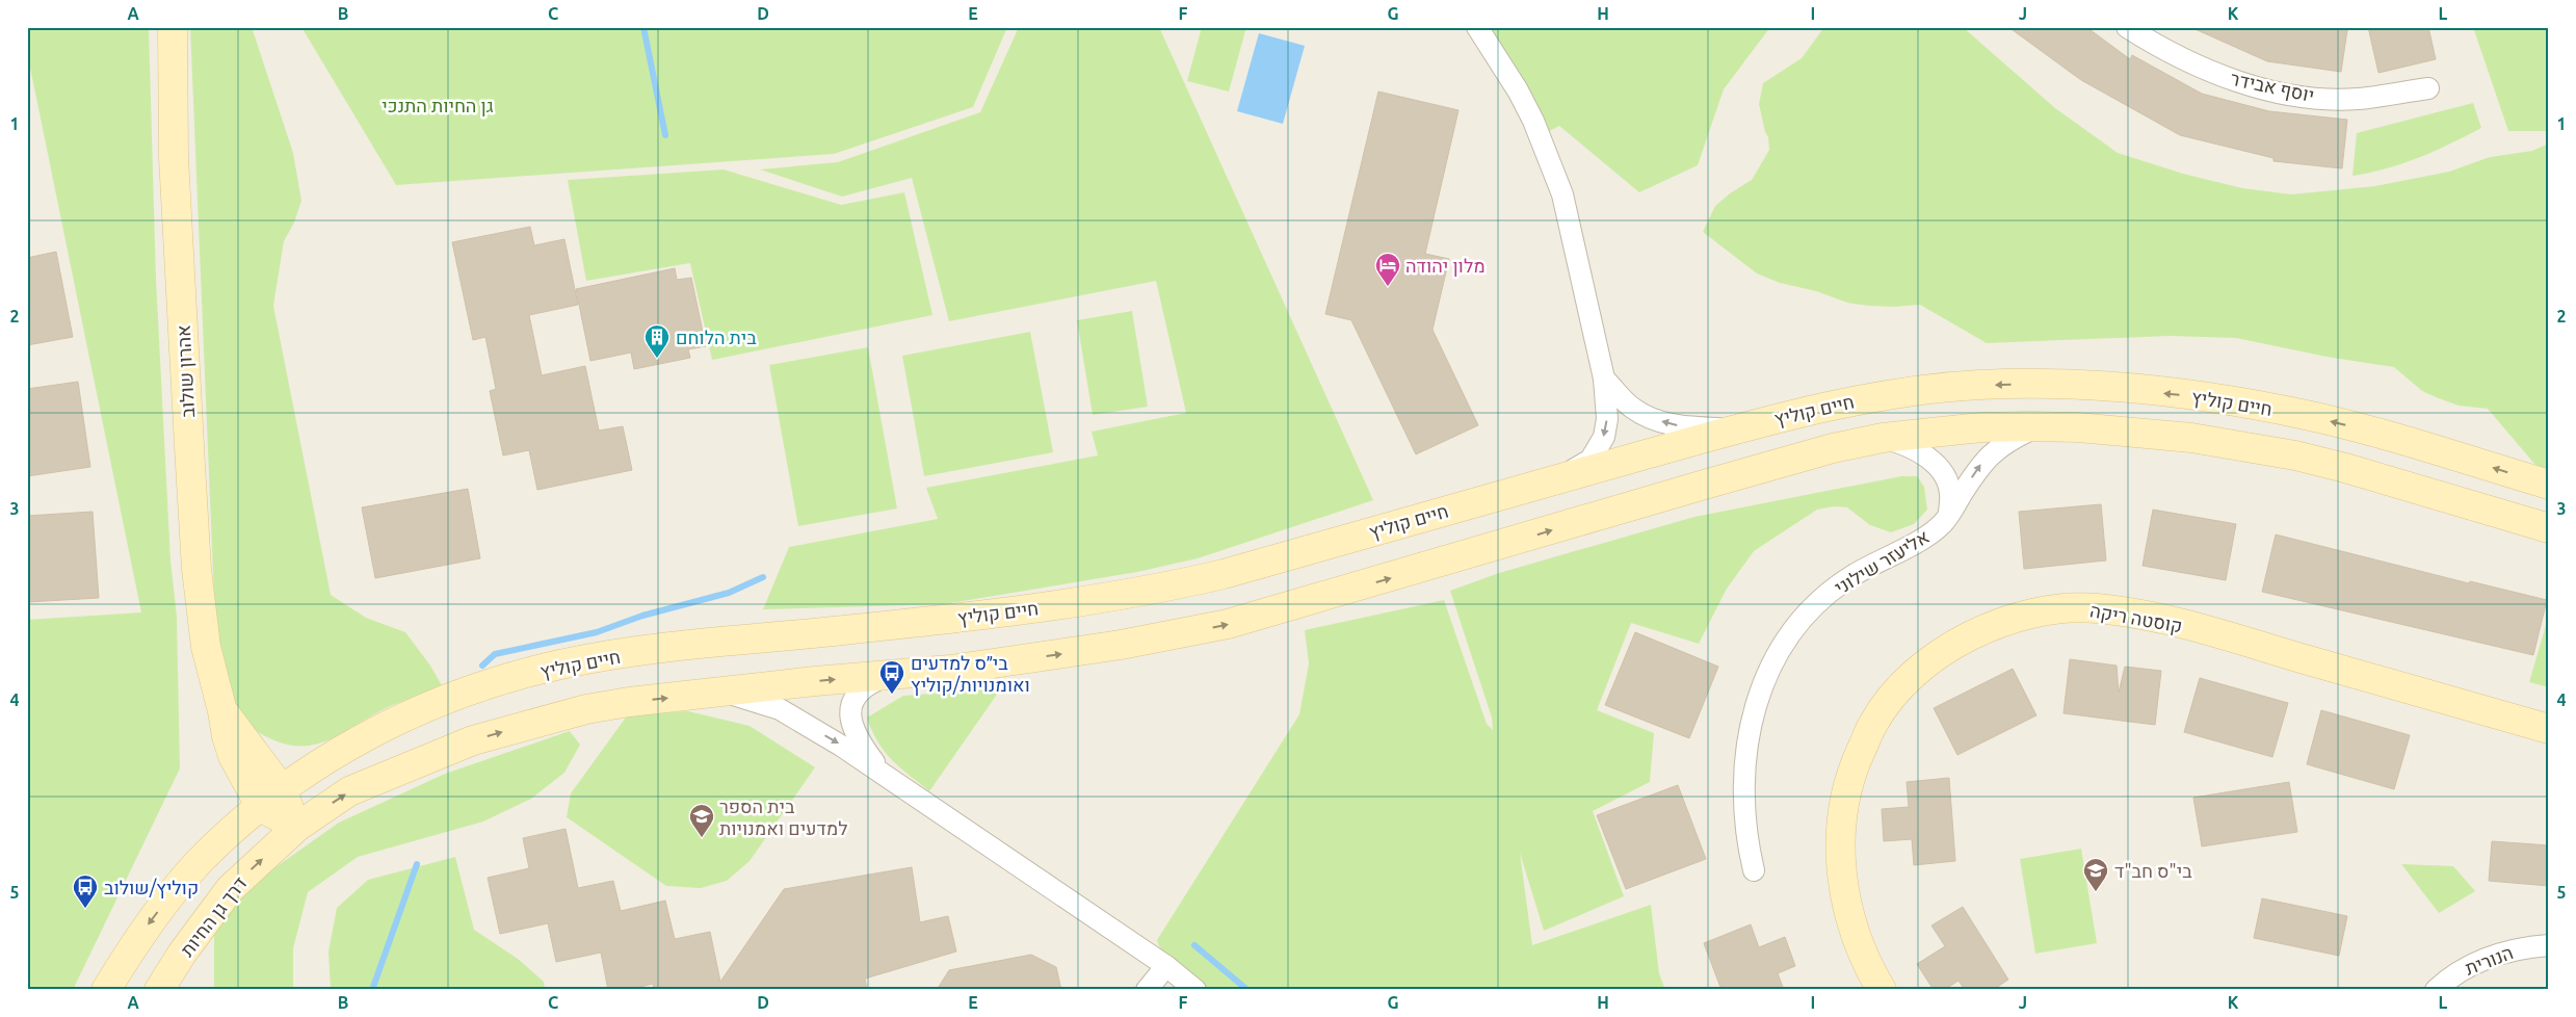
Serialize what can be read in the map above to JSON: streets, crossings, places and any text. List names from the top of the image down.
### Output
{
  "streets": {
    "main road": [
      "אהרון שולוב",
      "חיים קוליץ",
      "קוסטה ריקה",
      "דרך גן החיות"
    ],
    "street": ["יוסף אבידר", "אליעזר שילוני", "הנורית"]
  },
  "crossings": [
    ["אהרון שולוב", "חיים קוליץ"],
    ["אהרון שולוב", "דרך גן החיות"]
  ],
  "parks": ["גן החיות התנכי"],
  "places": {
    "hotel": ["מלון יהודה"],
    "building": ["בית הלוחם"],
    "bus stop": ["בי״ס למדעים ואומנויות/קוליץ", "קוליץ/שולוב"],
    "school or university": ["בית הספר למדעים ואמנויות", "בי\"ס חב\"ד"]
  },
  "grid": {
    "columns": [
      "A",
      "B",
      "C",
      "D",
      "E",
      "F",
      "G",
      "H",
      "I",
      "J",
      "K",
      "L"
    ],
    "rows": [
      "1",
      "2",
      "3",
      "4",
      "5"
    ]
  }
}
